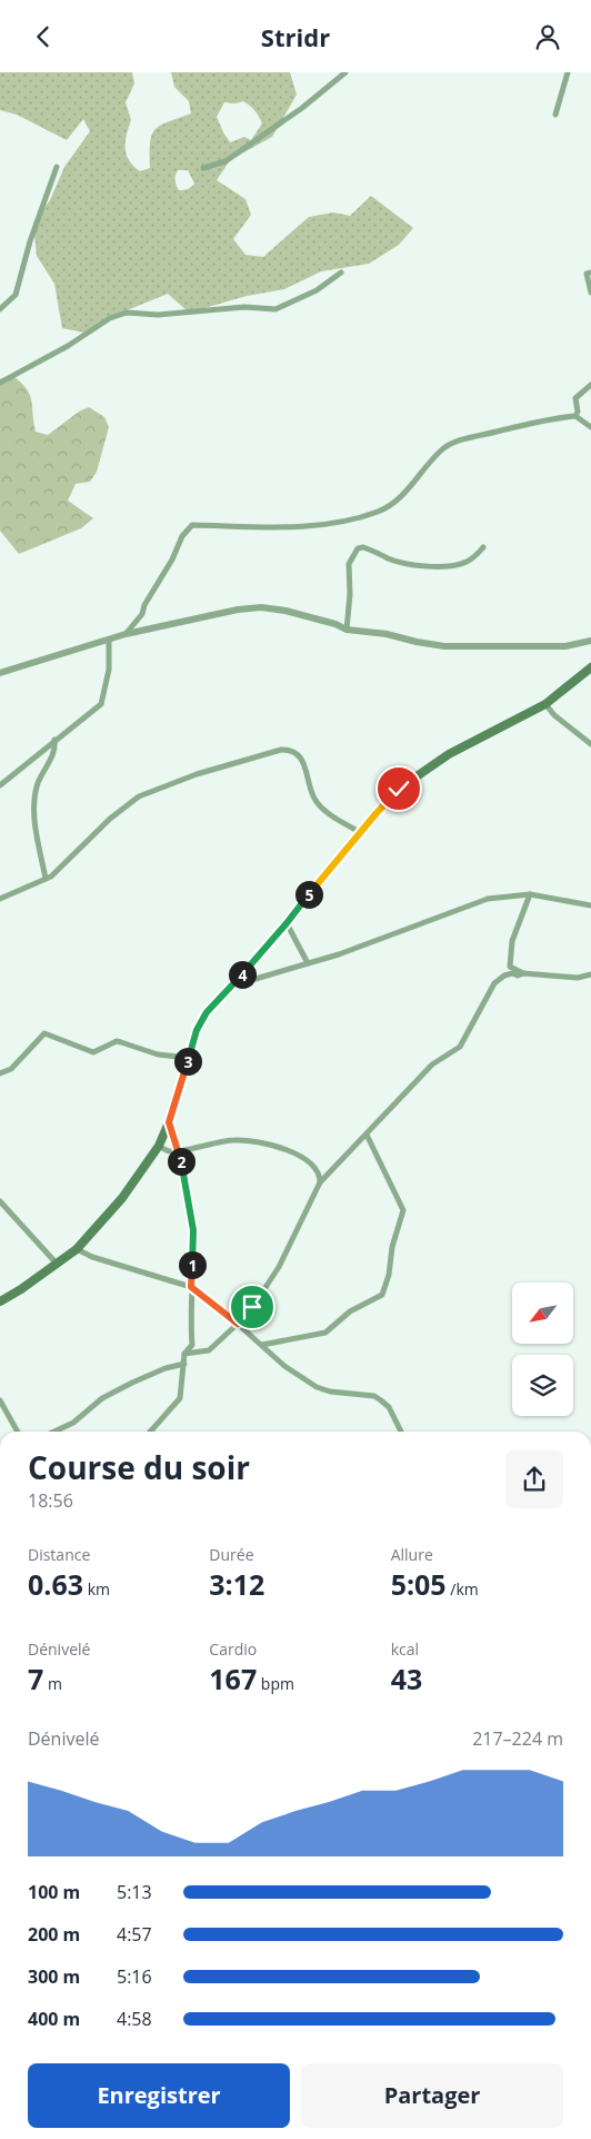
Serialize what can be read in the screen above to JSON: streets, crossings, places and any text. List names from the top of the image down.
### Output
{
  "north": "bottom left",
  "page": {
    "header": "Stridr",
    "pins": [
      "5",
      "4",
      "3",
      "2",
      "1"
    ],
    "heading": ["Course du soir", "18:56"],
    "stats": [
      ["Distance", "0.63 km"],
      ["Durée", "3:12"],
      ["Allure", "5:05 /km"],
      ["Dénivelé", "7 m"],
      ["Cardio", "167 bpm"],
      ["kcal", "43"]
    ],
    "chart": ["Dénivelé", "217–224 m"],
    "list": [
      {
        "name": "100 m",
        "note": "5:13"
      },
      {
        "name": "200 m",
        "note": "4:57"
      },
      {
        "name": "300 m",
        "note": "5:16"
      },
      {
        "name": "400 m",
        "note": "4:58"
      }
    ],
    "buttons": ["Enregistrer", "Partager"]
  }
}
